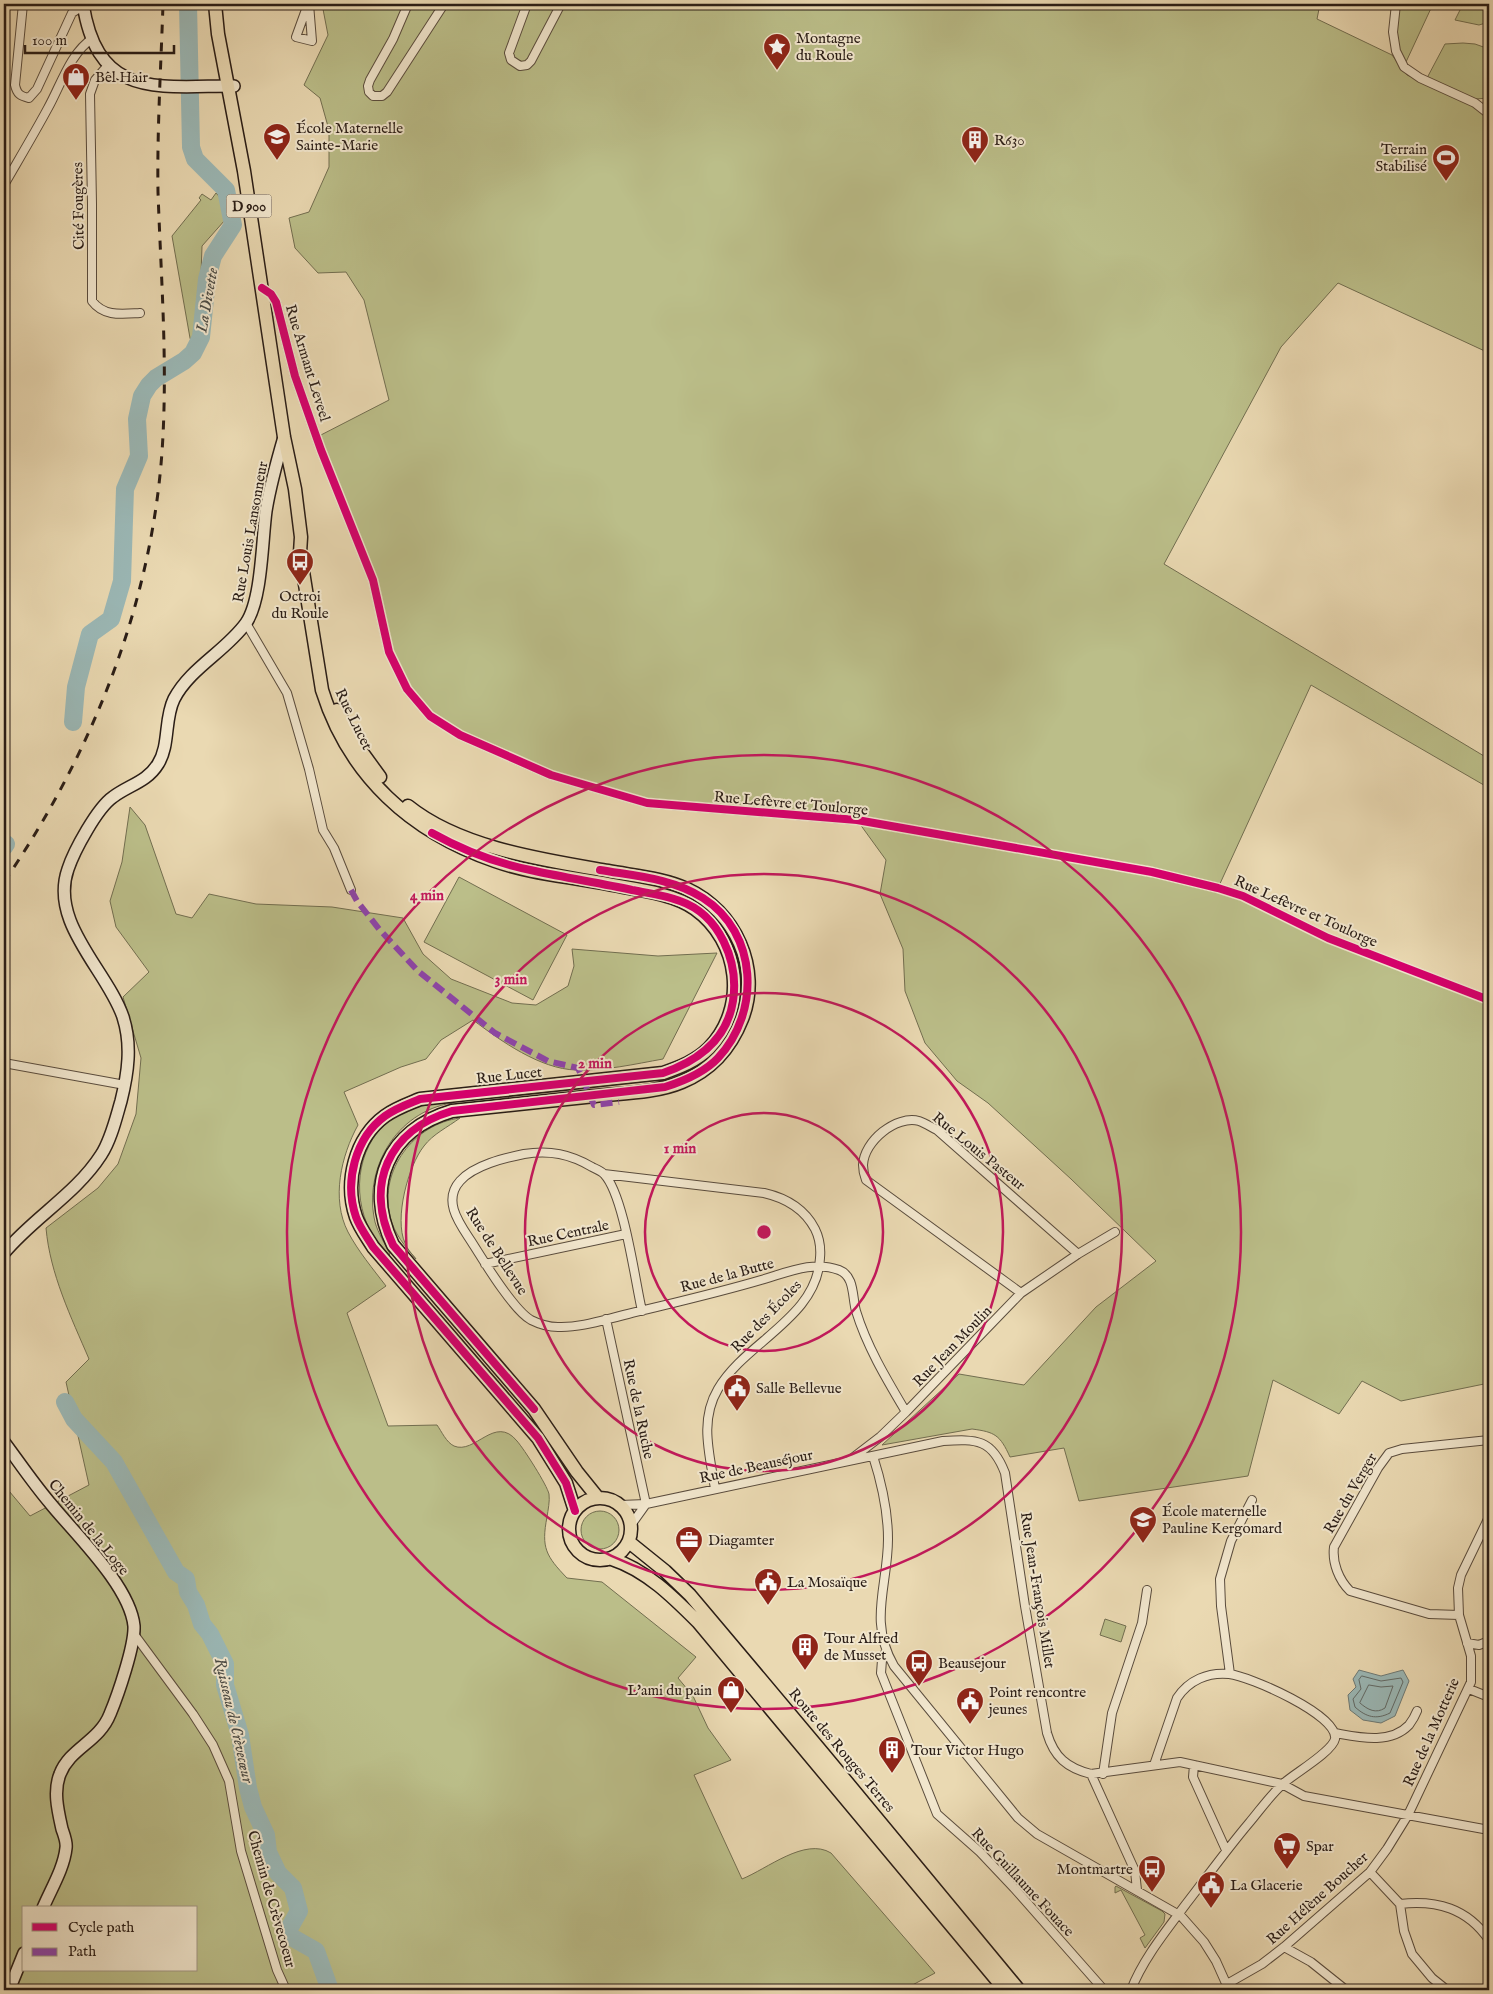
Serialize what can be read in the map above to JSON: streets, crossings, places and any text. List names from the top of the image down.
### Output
{
  "streets": {
    "main road": [
      "D 900",
      "Rue Louis Lansonneur",
      "Rue Lucet",
      "Chemin de la Loge",
      "Route des Rouges Terres"
    ],
    "street": [
      "Cité Fougères",
      "Rue Armant Leveel",
      "Rue Lefèvre et Toulorge",
      "Rue Louis Pasteur",
      "Rue Centrale",
      "Rue de Bellevue",
      "Rue de la Butte",
      "Rue des Écoles",
      "Rue Jean Moulin",
      "Rue de la Ruche",
      "Rue de Beauséjour",
      "Rue du Verger",
      "Rue Jean-François Millet",
      "Rue de la Motterie",
      "Rue Guillaume Fouace",
      "Rue Hélène Boucher",
      "Chemin de Crèvecoeur"
    ]
  },
  "crossings": [
    ["D 900", "Rue Armant Leveel"],
    ["D 900", "Rue Louis Lansonneur"],
    ["D 900", "Rue Lucet"],
    ["Rue Armant Leveel", "Rue Lefèvre et Toulorge"],
    ["Rue Louis Lansonneur", "Rue Lucet"],
    ["Rue Lucet", "Rue de Beauséjour"],
    ["Rue Lucet", "Route des Rouges Terres"],
    ["Rue Louis Pasteur", "Rue Jean Moulin"],
    ["Rue Centrale", "Rue de Bellevue"],
    ["Rue de Bellevue", "Rue de la Butte"],
    ["Rue de Bellevue", "Rue des Écoles"],
    ["Rue de Bellevue", "Rue de la Ruche"],
    ["Rue de la Butte", "Rue des Écoles"],
    ["Rue des Écoles", "Rue de Beauséjour"],
    ["Rue Jean Moulin", "Rue de Beauséjour"],
    ["Rue de la Ruche", "Rue de Beauséjour"],
    ["Rue de Beauséjour", "Rue Jean-François Millet"],
    ["Rue de Beauséjour", "Route des Rouges Terres"],
    ["Rue du Verger", "Rue de la Motterie"],
    ["Chemin de la Loge", "Chemin de Crèvecoeur"],
    ["Rue Jean-François Millet", "Rue de la Motterie"],
    ["Rue Jean-François Millet", "Rue Hélène Boucher"],
    ["Rue de la Motterie", "Rue Hélène Boucher"]
  ],
  "water": ["La Divette", "Ruisseau de Crèvecœur"],
  "places": {
    "place": ["Montagne du Roule"],
    "shop": ["Bel Hair", "L'ami du pain"],
    "school or university": ["École Maternelle Sainte-Marie", "École maternelle Pauline Kergomard"],
    "building": ["R630", "Tour Alfred de Musset", "Tour Victor Hugo"],
    "sports": ["Terrain Stabilisé"],
    "bus stop": ["Octroi du Roule", "Beausejour", "Montmartre"],
    "public building": [
      "Salle Bellevue",
      "La Mosaïque",
      "Point rencontre jeunes",
      "La Glacerie"
    ],
    "office": ["Diagamter"],
    "supermarket": ["Spar"]
  },
  "legend": ["Cycle path", "Path"],
  "scale_bar": "100 m",
  "rings": [
    "4 min",
    "3 min",
    "2 min",
    "1 min"
  ]
}
